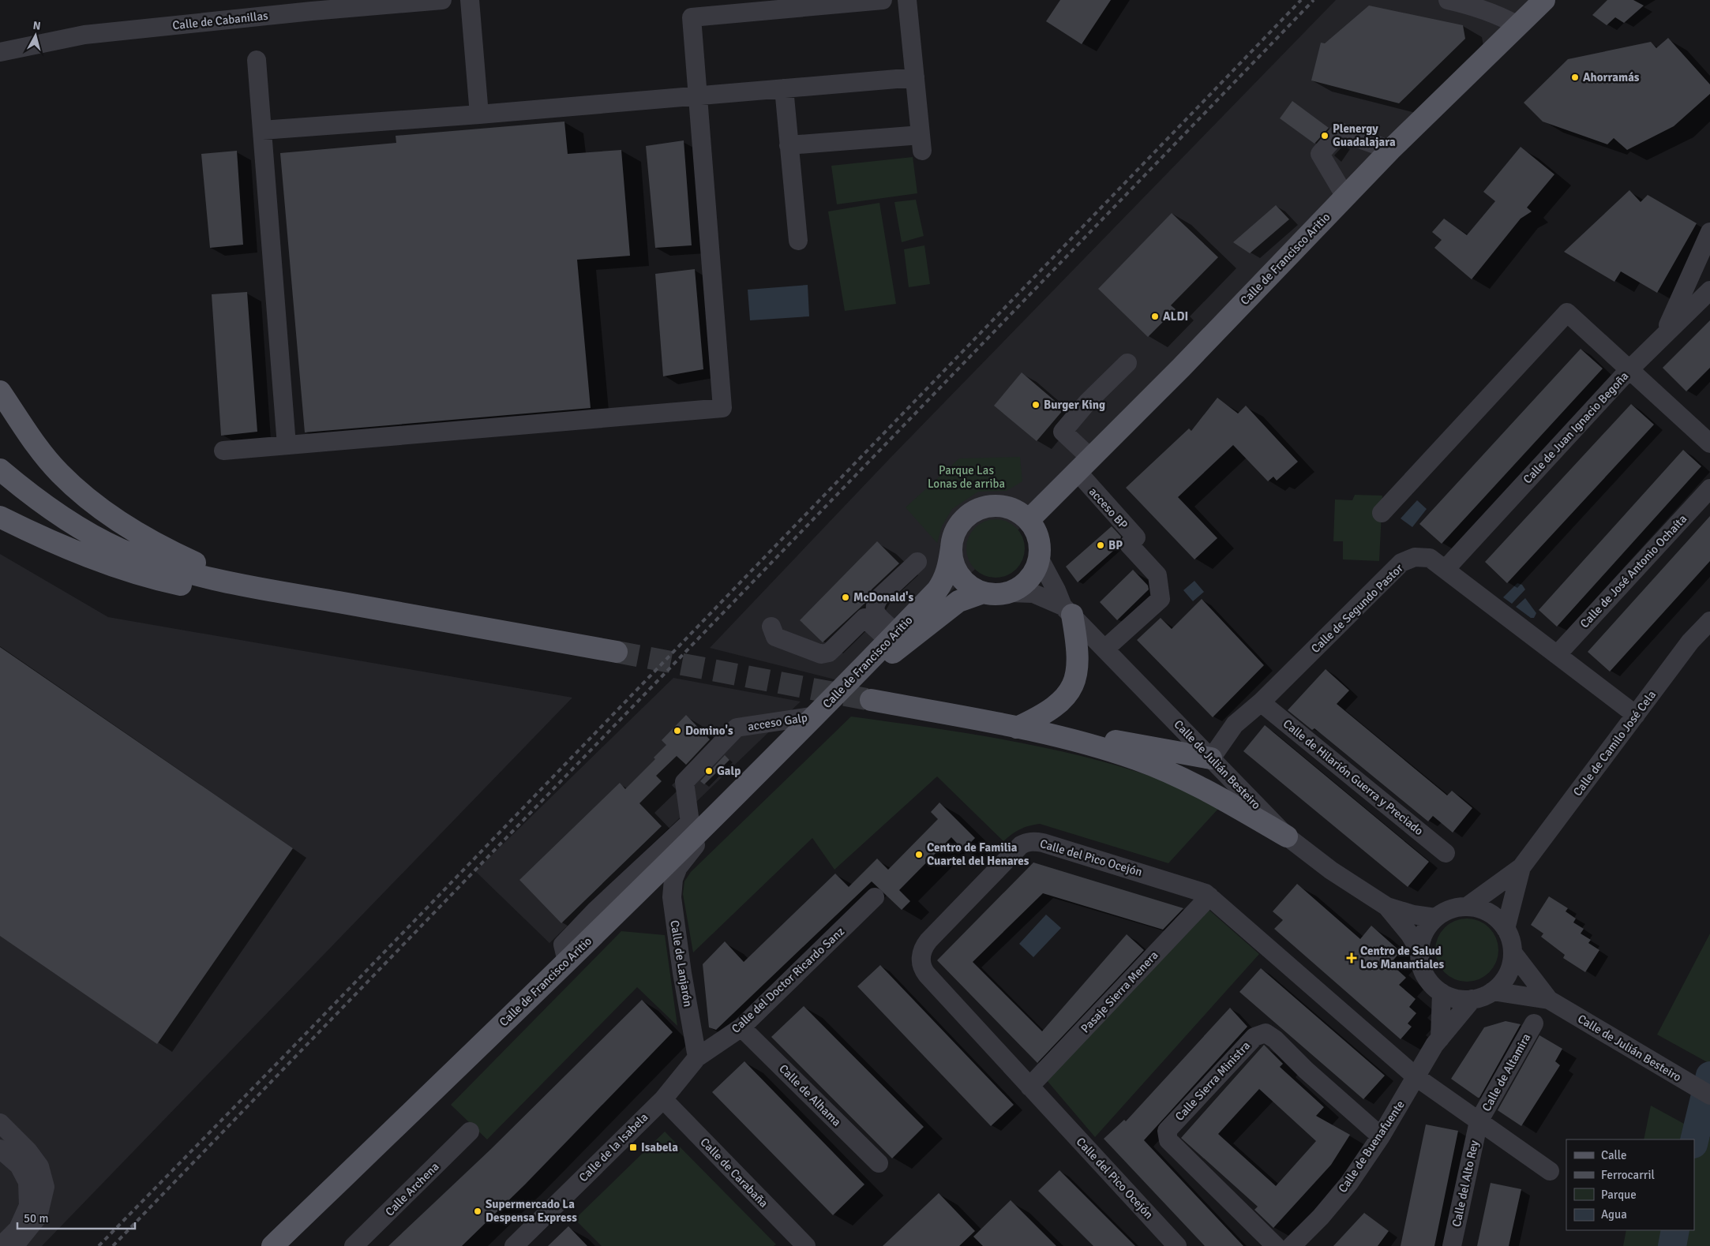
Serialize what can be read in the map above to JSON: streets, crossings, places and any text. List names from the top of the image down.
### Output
{
  "streets": {
    "main road": ["Calle de Francisco Aritio"],
    "street": [
      "Calle de Cabanillas",
      "Calle de Juan Ignacio Begoña",
      "acceso BP",
      "Calle de José Antonio Ochaíta",
      "Calle de Segundo Pastor",
      "acceso Galp",
      "Calle de Camilo José Cela",
      "Calle de Julián Besteiro",
      "Calle de Hilarión Guerra y Preciado",
      "Calle del Pico Ocejón",
      "Calle de Lanjarón",
      "Calle del Doctor Ricardo Sanz",
      "Pasaje Sierra Menera",
      "Calle de Altamira",
      "Calle Sierra Ministra",
      "Calle de Alhama",
      "Calle de Buenafuente",
      "Calle de la Isabela",
      "Calle de Carabaña",
      "Calle del Alto Rey",
      "Calle Archena"
    ]
  },
  "crossings": [
    ["Calle de Francisco Aritio", "acceso BP"],
    ["Calle de Francisco Aritio", "acceso Galp"],
    ["Calle de Francisco Aritio", "Calle de Julián Besteiro"],
    ["Calle de Francisco Aritio", "Calle de Lanjarón"],
    ["Calle de Juan Ignacio Begoña", "Calle de Segundo Pastor"],
    ["acceso BP", "Calle de Julián Besteiro"],
    ["Calle de José Antonio Ochaíta", "Calle de Segundo Pastor"],
    ["Calle de Segundo Pastor", "Calle de Camilo José Cela"],
    ["Calle de Segundo Pastor", "Calle de Julián Besteiro"],
    ["Calle de Segundo Pastor", "Calle de Hilarión Guerra y Preciado"],
    ["acceso Galp", "Calle de Lanjarón"],
    ["Calle de Camilo José Cela", "Calle de Julián Besteiro"],
    ["Calle de Camilo José Cela", "Calle de Buenafuente"],
    ["Calle de Julián Besteiro", "Calle de Buenafuente"],
    ["Calle del Pico Ocejón", "Pasaje Sierra Menera"],
    ["Calle del Pico Ocejón", "Calle de Altamira"],
    ["Calle del Pico Ocejón", "Calle de Buenafuente"],
    ["Calle de Lanjarón", "Calle del Doctor Ricardo Sanz"],
    ["Calle del Doctor Ricardo Sanz", "Calle de Alhama"],
    ["Calle de Altamira", "Calle de Buenafuente"],
    ["Calle de Altamira", "Calle del Alto Rey"],
    ["Calle Sierra Ministra", "Calle de Buenafuente"],
    ["Calle de la Isabela", "Calle de Carabaña"]
  ],
  "parks": ["Parque Las Lonas de arriba"],
  "places": {
    "other": [
      "Ahorramás",
      "Plenergy Guadalajara",
      "ALDI",
      "Burger King",
      "BP",
      "McDonald's",
      "Domino's",
      "Galp",
      "Centro de Familia Cuartel del Henares",
      "Supermercado La Despensa Express"
    ],
    "health": ["Centro de Salud Los Manantiales"],
    "transit": ["Isabela"]
  },
  "legend": [
    "Calle",
    "Ferrocarril",
    "Parque",
    "Agua"
  ],
  "scale_bar": "50 m",
  "north": "top"
}
